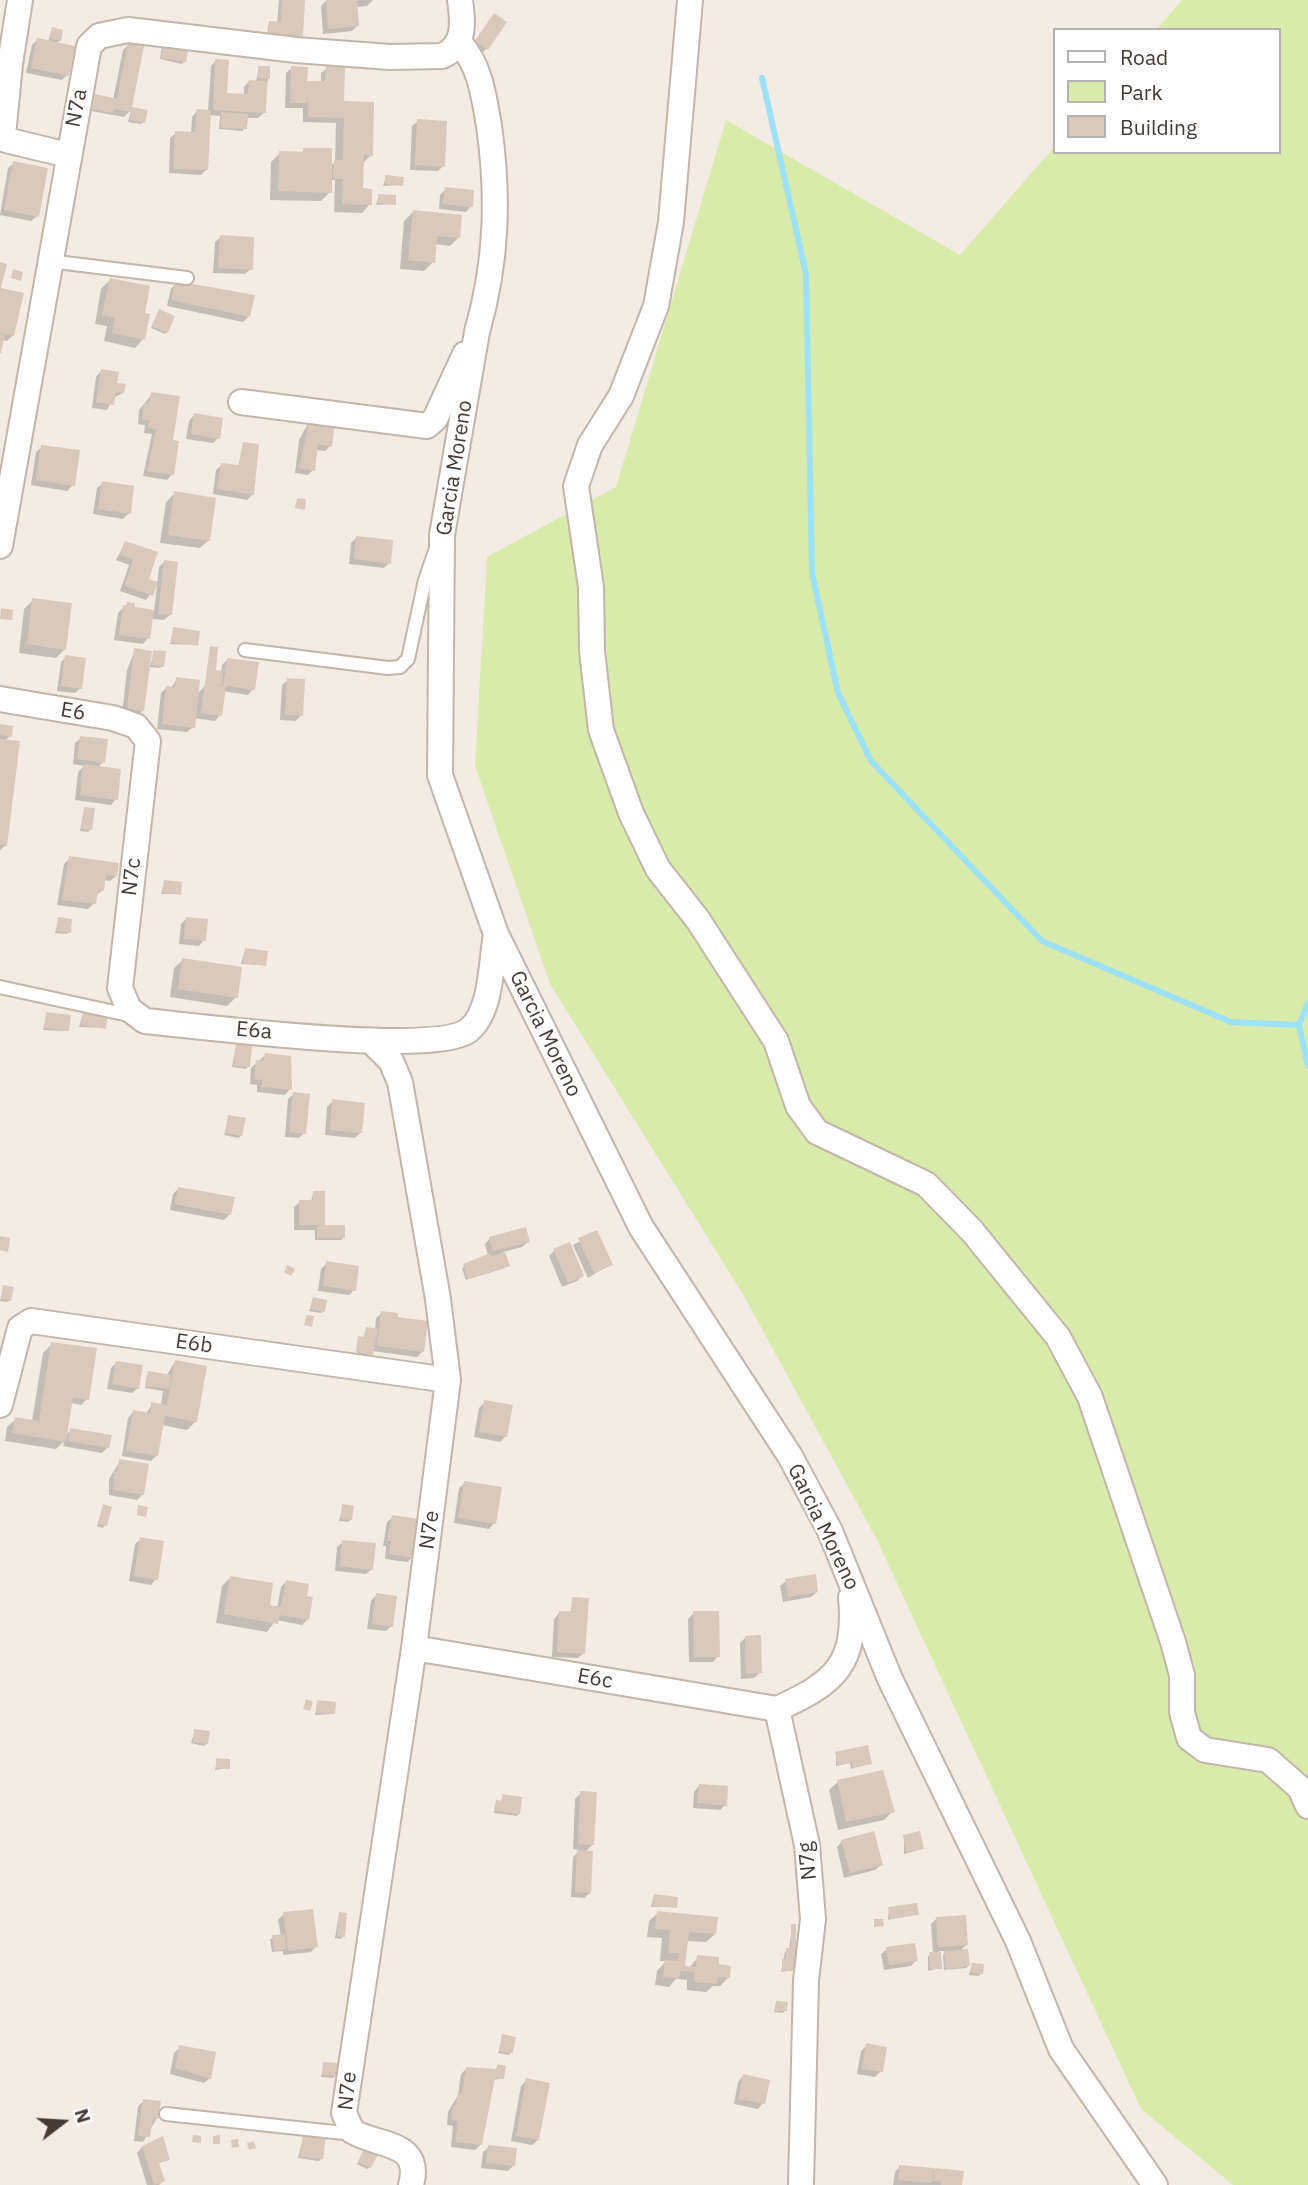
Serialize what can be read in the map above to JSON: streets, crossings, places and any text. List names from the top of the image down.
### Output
{
  "streets": {
    "street": [
      "N7a",
      "Garcia Moreno",
      "E6",
      "N7c",
      "E6a",
      "E6b",
      "N7e",
      "E6c",
      "N7g"
    ]
  },
  "crossings": [
    ["N7a", "Garcia Moreno"],
    ["E6", "N7c"],
    ["N7c", "E6a"],
    ["E6a", "N7e"],
    ["E6b", "N7e"],
    ["N7e", "E6c"],
    ["E6c", "N7g"]
  ],
  "legend": ["Road", "Park", "Building"],
  "north": "right"
}
